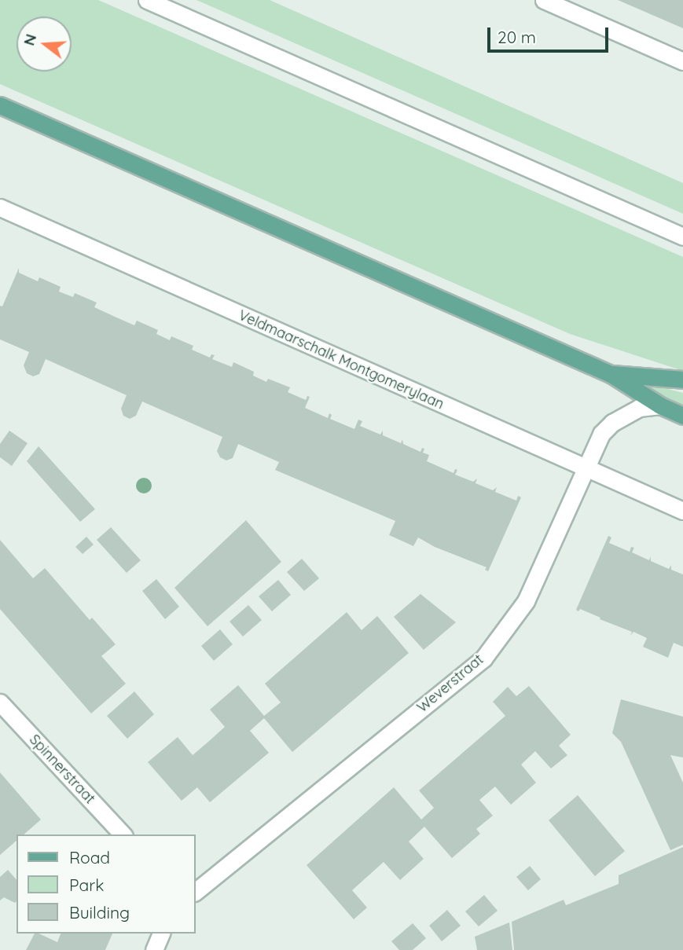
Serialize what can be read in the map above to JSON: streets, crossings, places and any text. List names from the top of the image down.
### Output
{
  "streets": {
    "street": ["Veldmaarschalk Montgomerylaan", "Weverstraat", "Spinnerstraat"]
  },
  "crossings": [
    ["Veldmaarschalk Montgomerylaan", "Weverstraat"]
  ],
  "legend": ["Road", "Park", "Building"],
  "scale_bar": "20 m",
  "north": "left"
}
